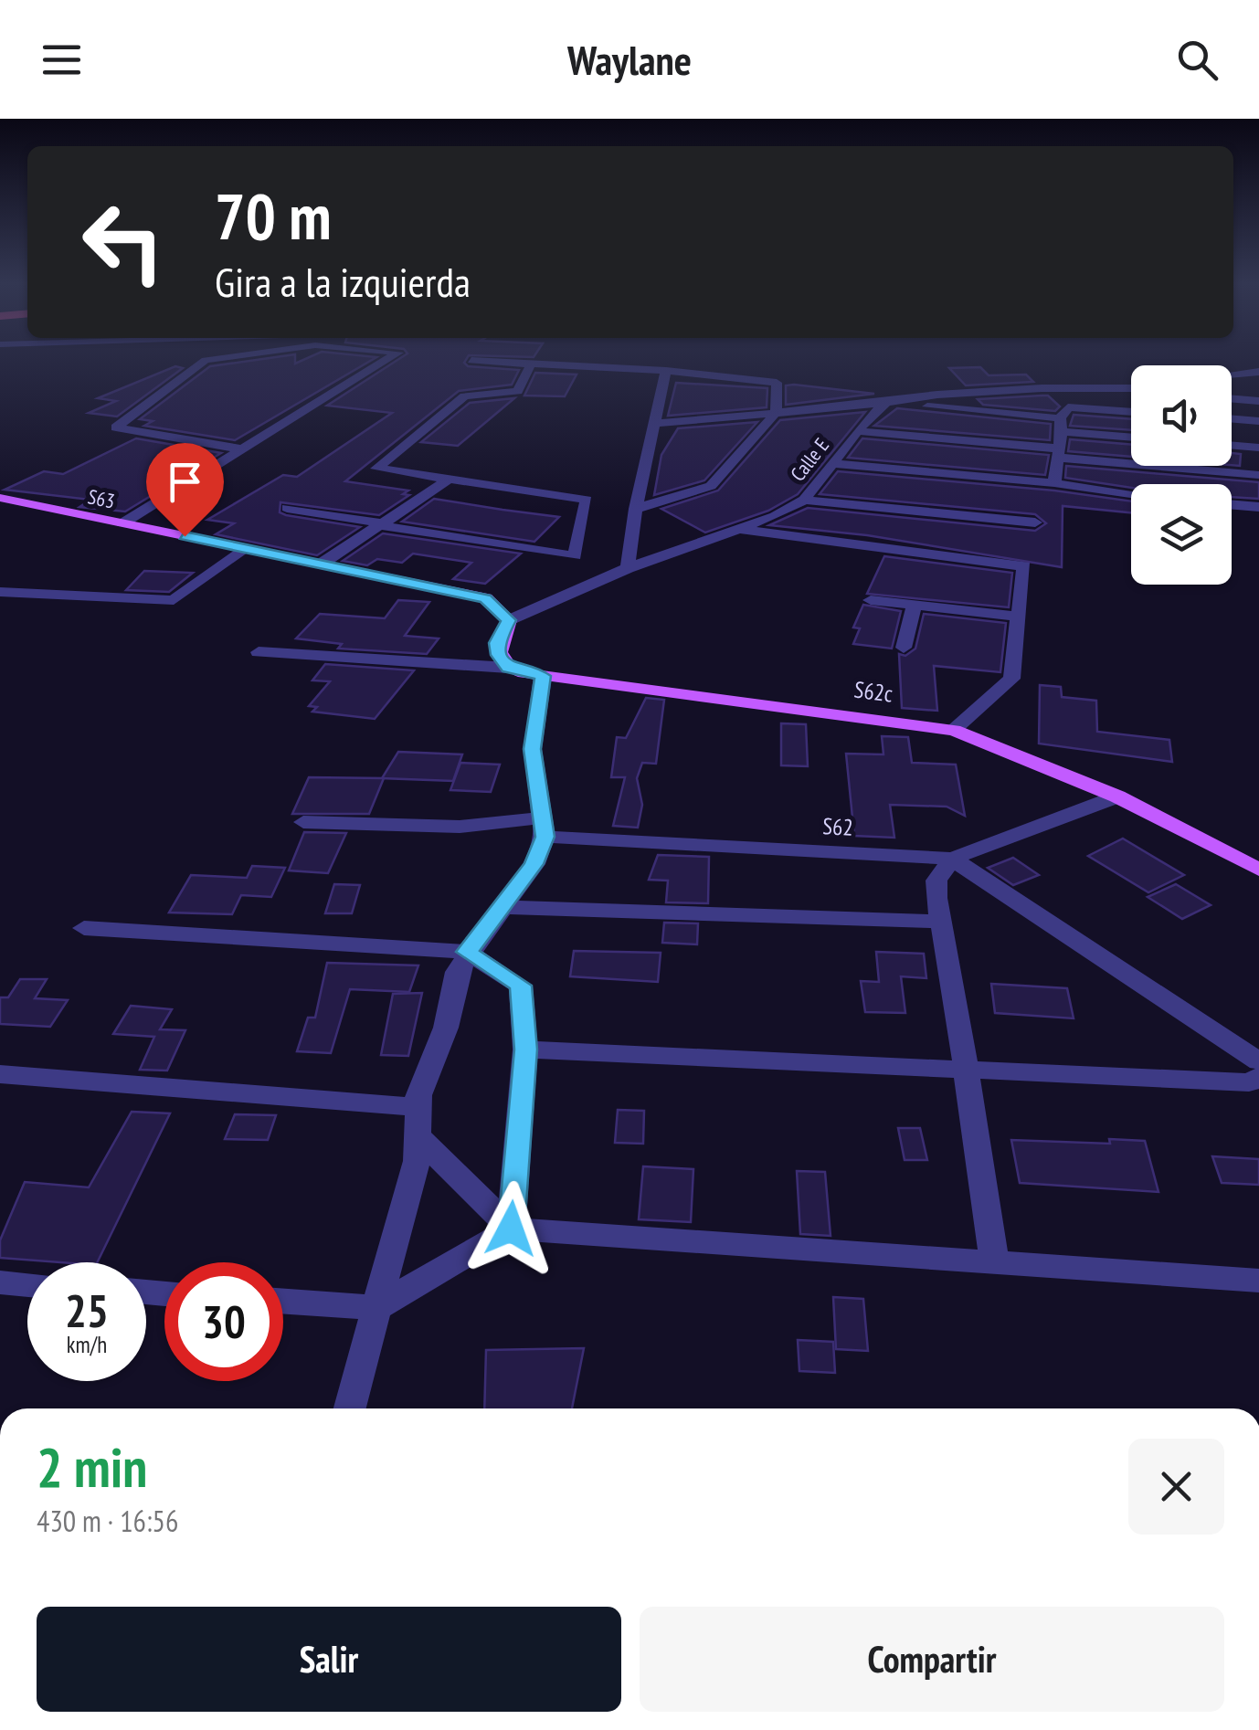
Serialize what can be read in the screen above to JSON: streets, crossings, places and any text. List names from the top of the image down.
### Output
{
  "streets": {
    "main road": ["S63", "S62c"],
    "street": ["Calle E", "S62"]
  },
  "crossings": [
    ["Calle E", "S63"],
    ["S62c", "S62"]
  ],
  "page": {
    "header": "Waylane",
    "turn": ["70 m", "Gira a la izquierda"],
    "speed": "25 km/h",
    "limit": "30",
    "heading": ["2 min", "430 m · 16:56"],
    "buttons": ["Salir", "Compartir"]
  }
}
